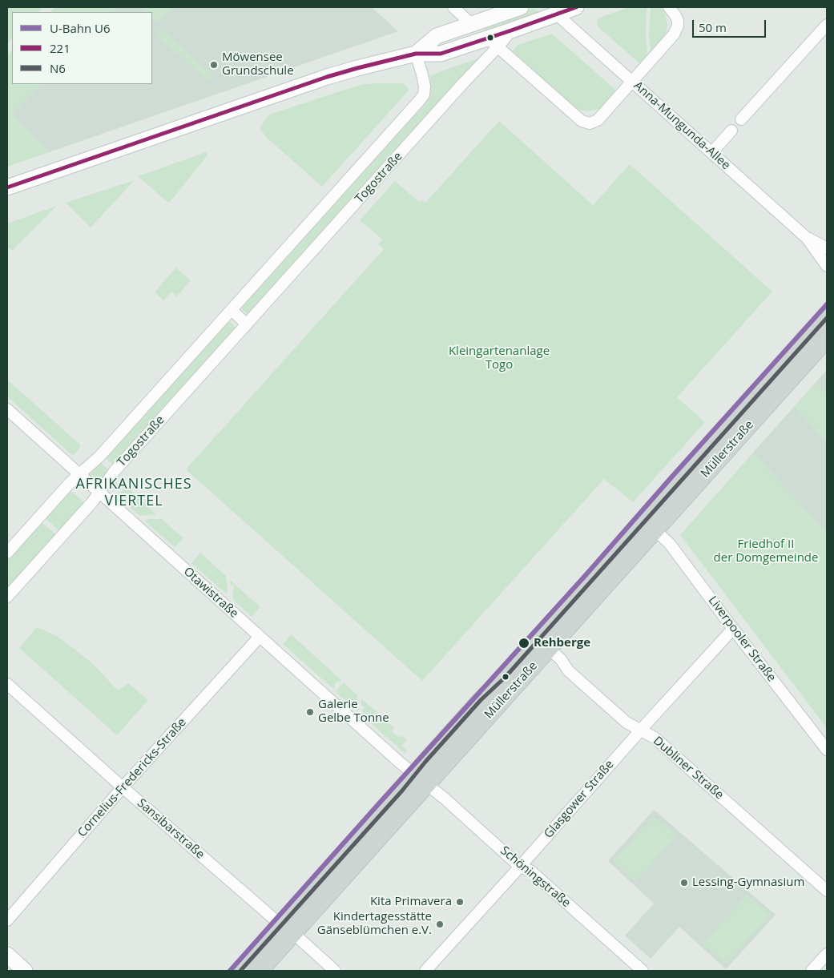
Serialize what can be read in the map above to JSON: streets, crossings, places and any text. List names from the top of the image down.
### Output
{
  "streets": {
    "main road": ["Müllerstraße"],
    "street": [
      "Anna-Mungunda-Allee",
      "Togostraße",
      "Otawistraße",
      "Liverpooler Straße",
      "Dubliner Straße",
      "Cornelius-Fredericks-Straße",
      "Glasgower Straße",
      "Sansibarstraße",
      "Schöningstraße"
    ]
  },
  "crossings": [
    ["Togostraße", "Otawistraße"],
    ["Müllerstraße", "Otawistraße"],
    ["Müllerstraße", "Liverpooler Straße"],
    ["Müllerstraße", "Dubliner Straße"],
    ["Müllerstraße", "Sansibarstraße"],
    ["Müllerstraße", "Schöningstraße"],
    ["Otawistraße", "Cornelius-Fredericks-Straße"],
    ["Otawistraße", "Schöningstraße"],
    ["Liverpooler Straße", "Glasgower Straße"],
    ["Dubliner Straße", "Glasgower Straße"],
    ["Cornelius-Fredericks-Straße", "Sansibarstraße"],
    ["Glasgower Straße", "Schöningstraße"]
  ],
  "districts": ["AFRIKANISCHES VIERTEL"],
  "parks": ["Kleingartenanlage Togo", "Friedhof II der Domgemeinde"],
  "places": [
    "Möwensee Grundschule",
    "Rehberge",
    "Galerie Gelbe Tonne",
    "Lessing-Gymnasium",
    "Kita Primavera",
    "Kindertagesstätte Gänseblümchen e.V."
  ],
  "lines": ["transit line 221", "metro line U6", "transit line N6"],
  "legend": ["U-Bahn U6", "221", "N6"],
  "scale_bar": "50 m"
}
